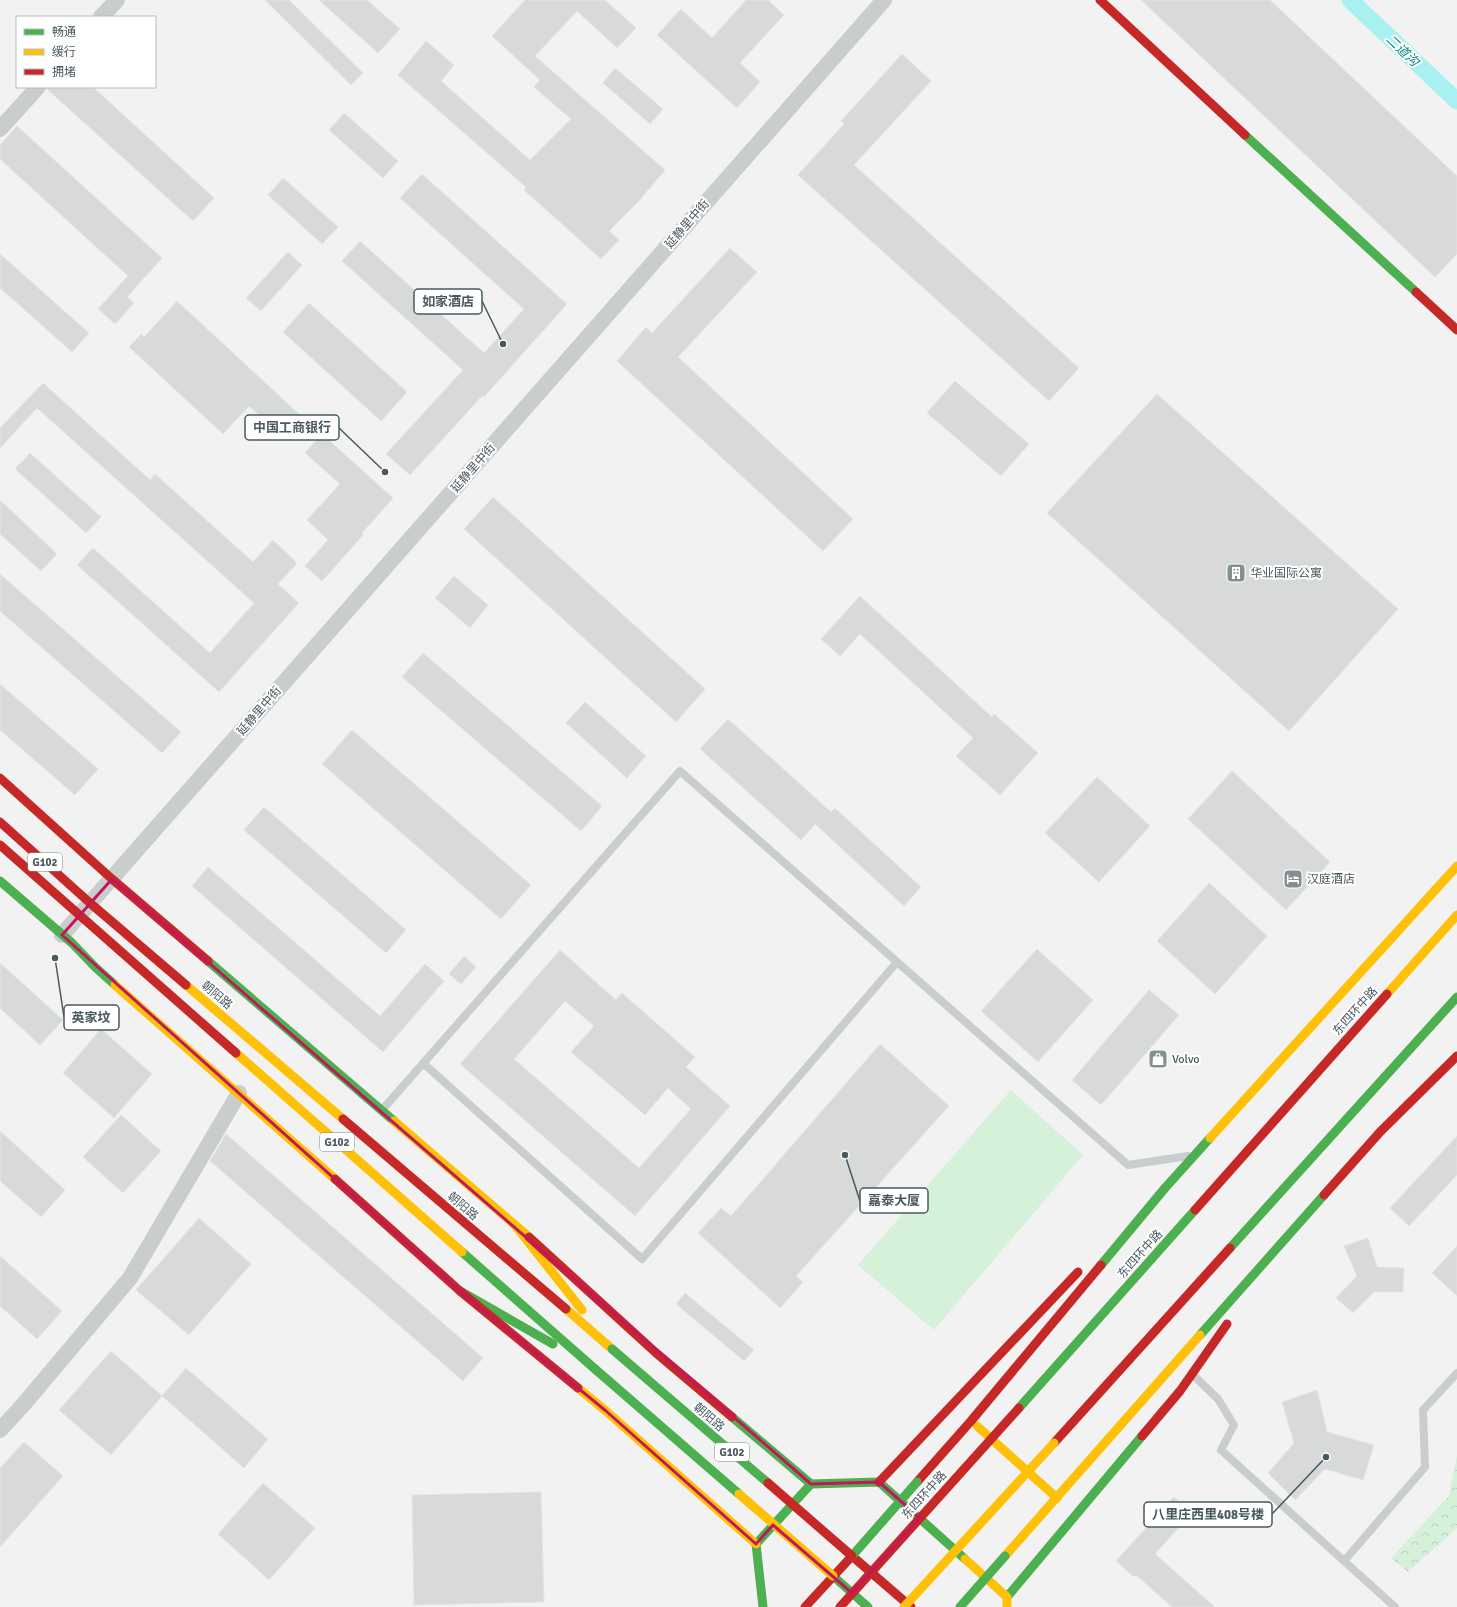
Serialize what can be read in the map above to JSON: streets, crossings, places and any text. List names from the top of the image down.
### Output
{
  "streets": {
    "main road": ["G102", "朝阳路", "东四环中路"],
    "street": ["延静里中街"]
  },
  "crossings": [
    ["延静里中街", "G102"],
    ["延静里中街", "朝阳路"],
    ["G102", "东四环中路"],
    ["朝阳路", "东四环中路"]
  ],
  "water": ["二道沟"],
  "places": {
    "other": [
      "如家酒店",
      "中国工商银行",
      "英家坟",
      "嘉泰大厦",
      "八里庄西里408号楼"
    ],
    "building": ["华业国际公寓"],
    "hotel": ["汉庭酒店"],
    "shop": ["Volvo"]
  },
  "legend": ["畅通", "缓行", "拥堵"]
}
